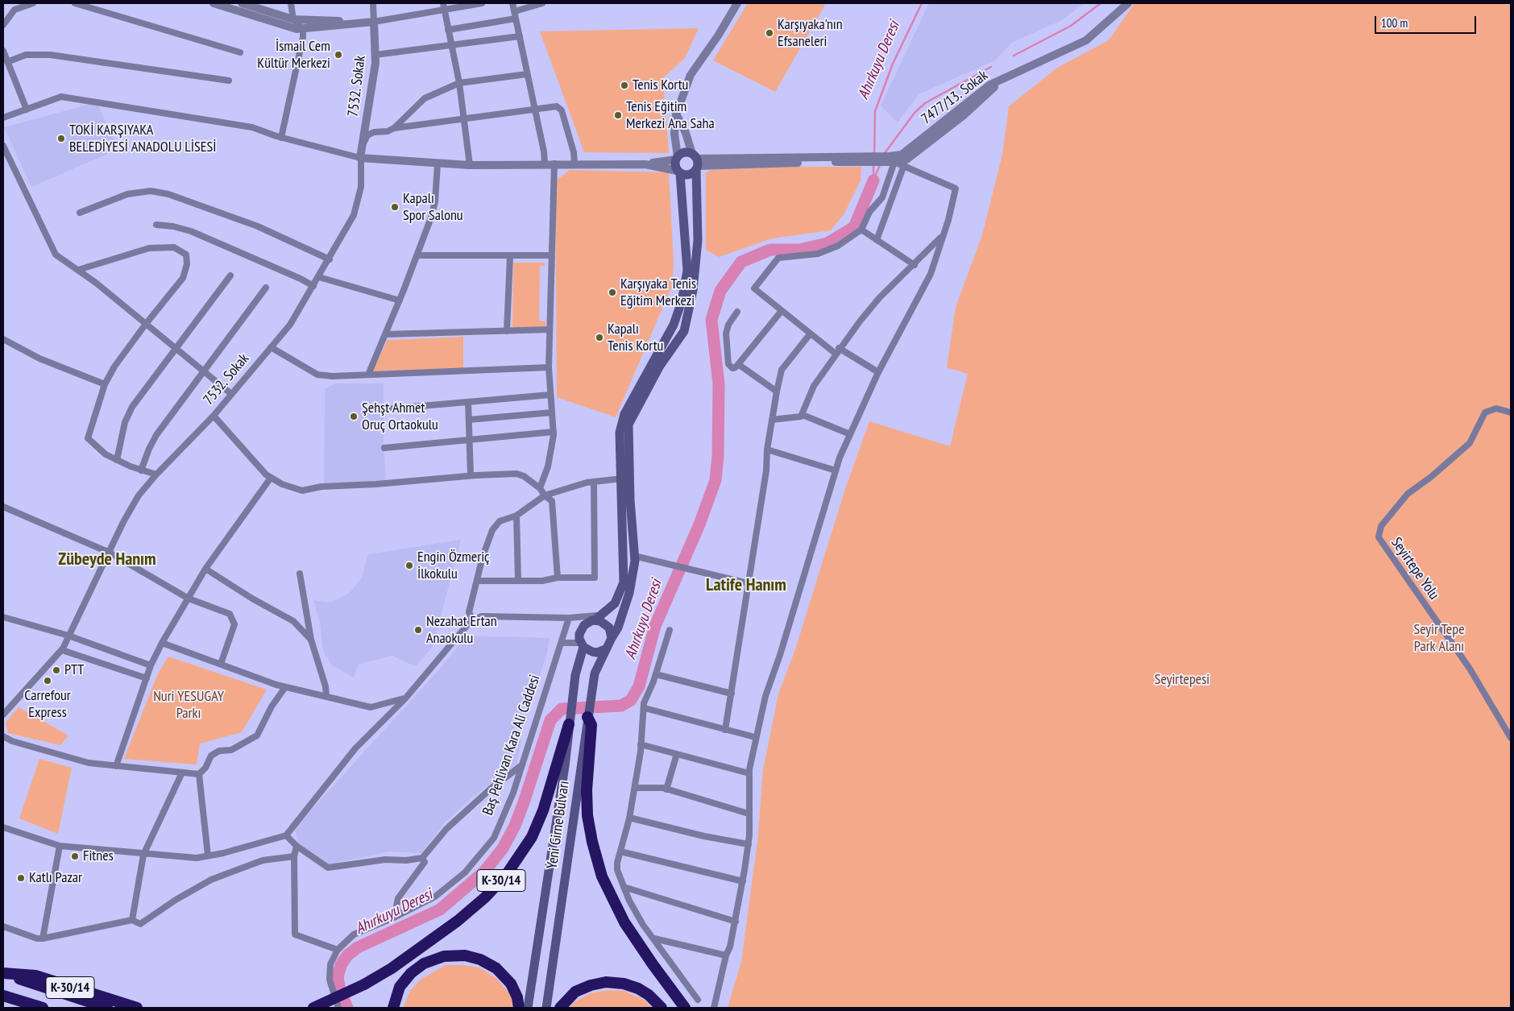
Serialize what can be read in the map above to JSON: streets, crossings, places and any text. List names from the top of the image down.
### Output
{
  "streets": {
    "highway": ["K-30/14"],
    "main road": ["Yeni Girne Bulvarı"],
    "street": [
      "7532. Sokak",
      "7477/13. Sokak",
      "Seyirtepe Yolu",
      "Baş Pehlivan Kara Ali Caddesi"
    ]
  },
  "crossings": [
    ["Yeni Girne Bulvarı", "K-30/14"]
  ],
  "districts": ["Zübeyde Hanım", "Latife Hanım"],
  "water": ["Ahırkuyu Deresi"],
  "parks": ["Seyir Tepe Park Alanı", "Seyirtepesi", "Nuri YESUGAY Parkı"],
  "places": [
    "Karşıyaka'nın Efsaneleri",
    "İsmail Cem Kültür Merkezi",
    "Tenis Kortu",
    "Tenis Eğitim Merkezi Ana Saha",
    "TOKİ KARŞIYAKA BELEDİYESİ ANADOLU LİSESİ",
    "Kapalı Spor Salonu",
    "Karşıyaka Tenis Eğitim Merkezi",
    "Kapalı Tenis Kortu",
    "Şehşt Ahmet Oruç Ortaokulu",
    "Engin Özmeriç İlkokulu",
    "Nezahat Ertan Anaokulu",
    "PTT",
    "Carrefour Express",
    "Fitnes",
    "Katlı Pazar"
  ],
  "scale_bar": "100 m"
}
